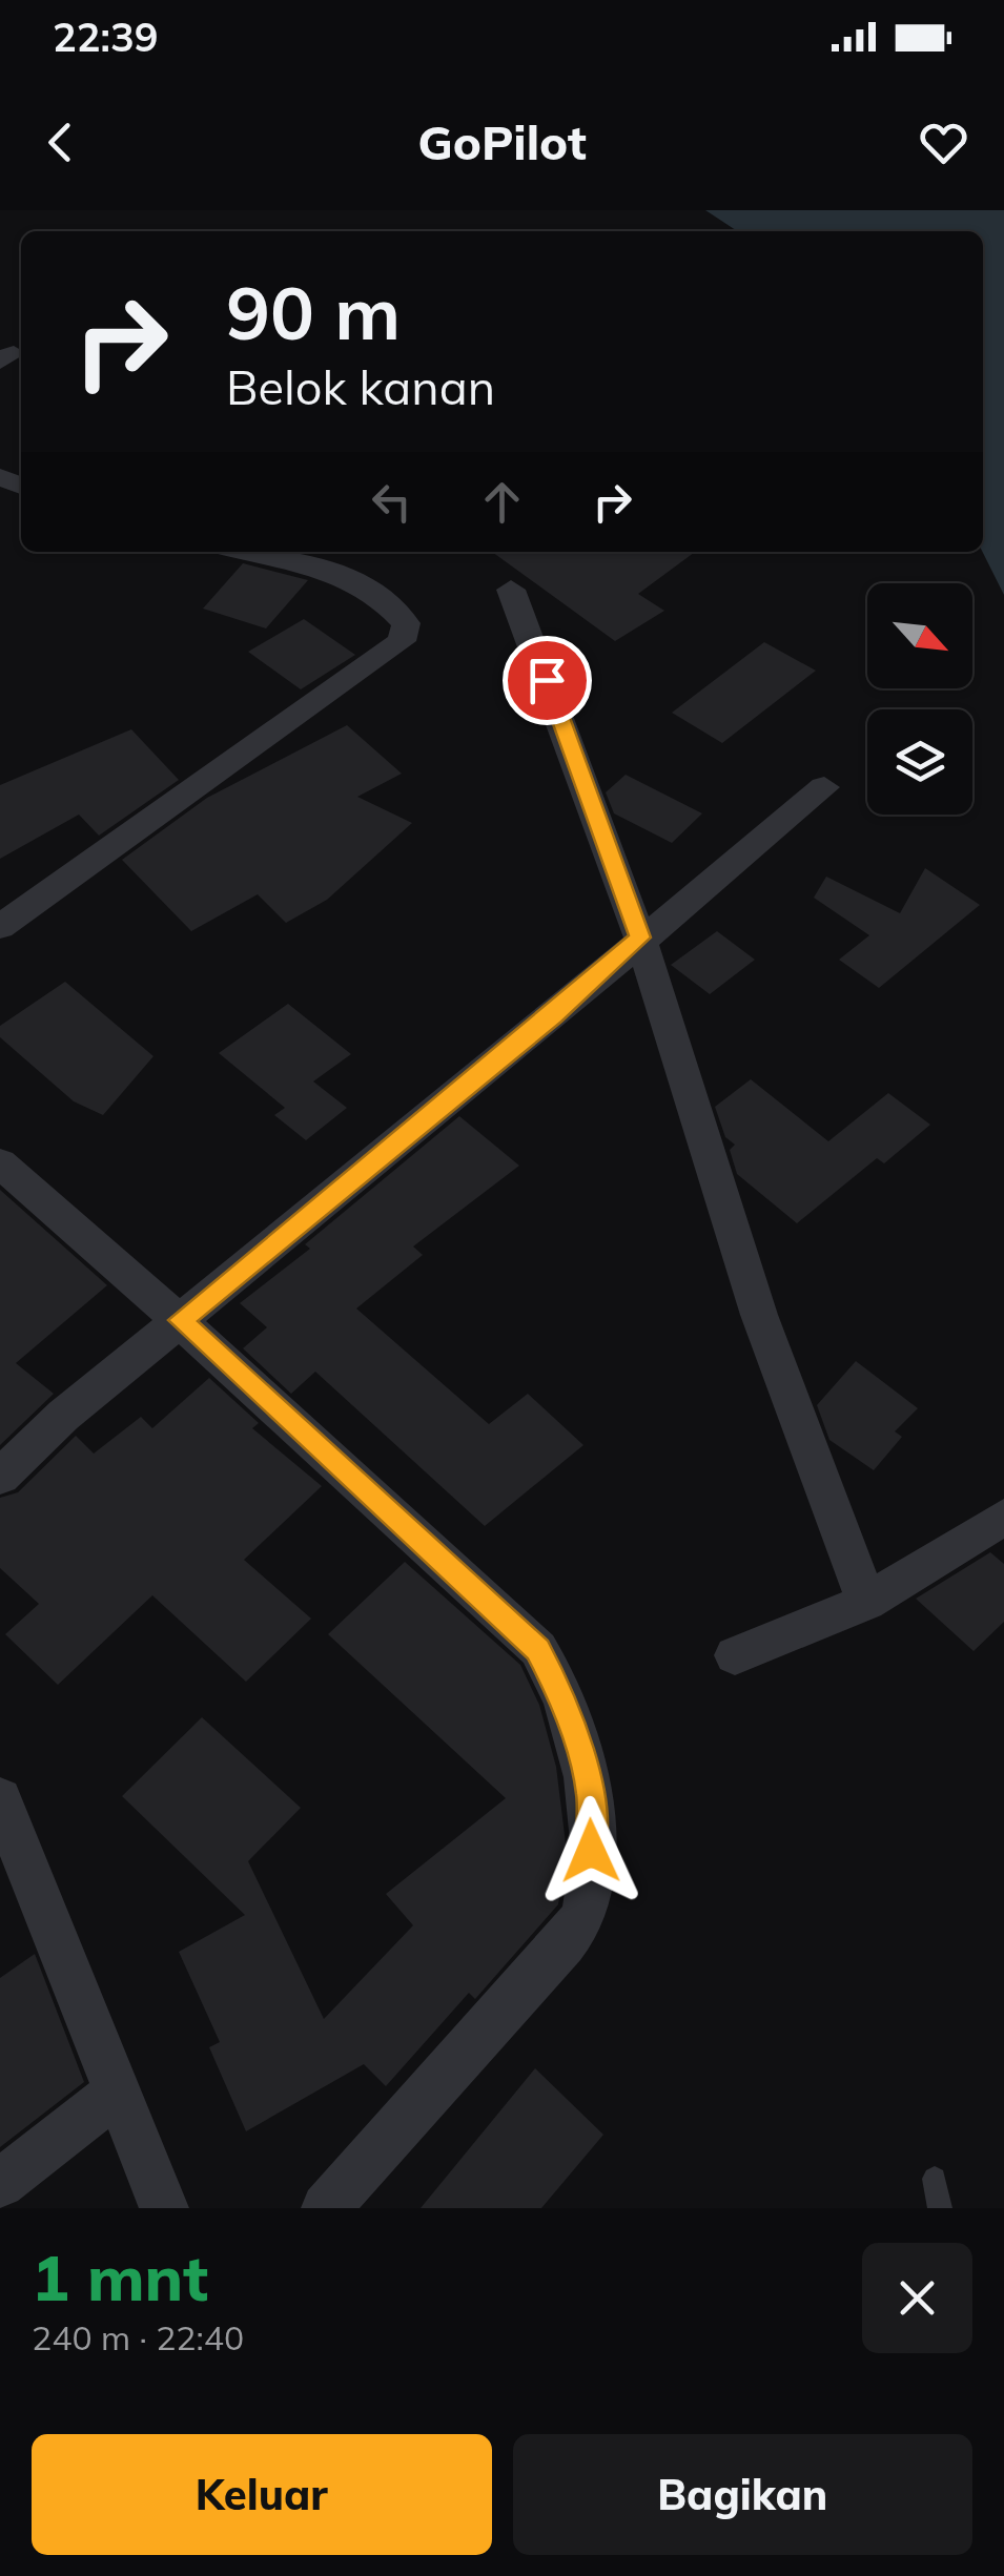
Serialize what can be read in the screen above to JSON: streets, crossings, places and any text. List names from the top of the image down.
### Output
{
  "north": "bottom right",
  "page": {
    "status": "22:39",
    "header": "GoPilot",
    "turn": ["90 m", "Belok kanan"],
    "heading": ["1 mnt", "240 m · 22:40"],
    "buttons": ["Keluar", "Bagikan"]
  }
}
